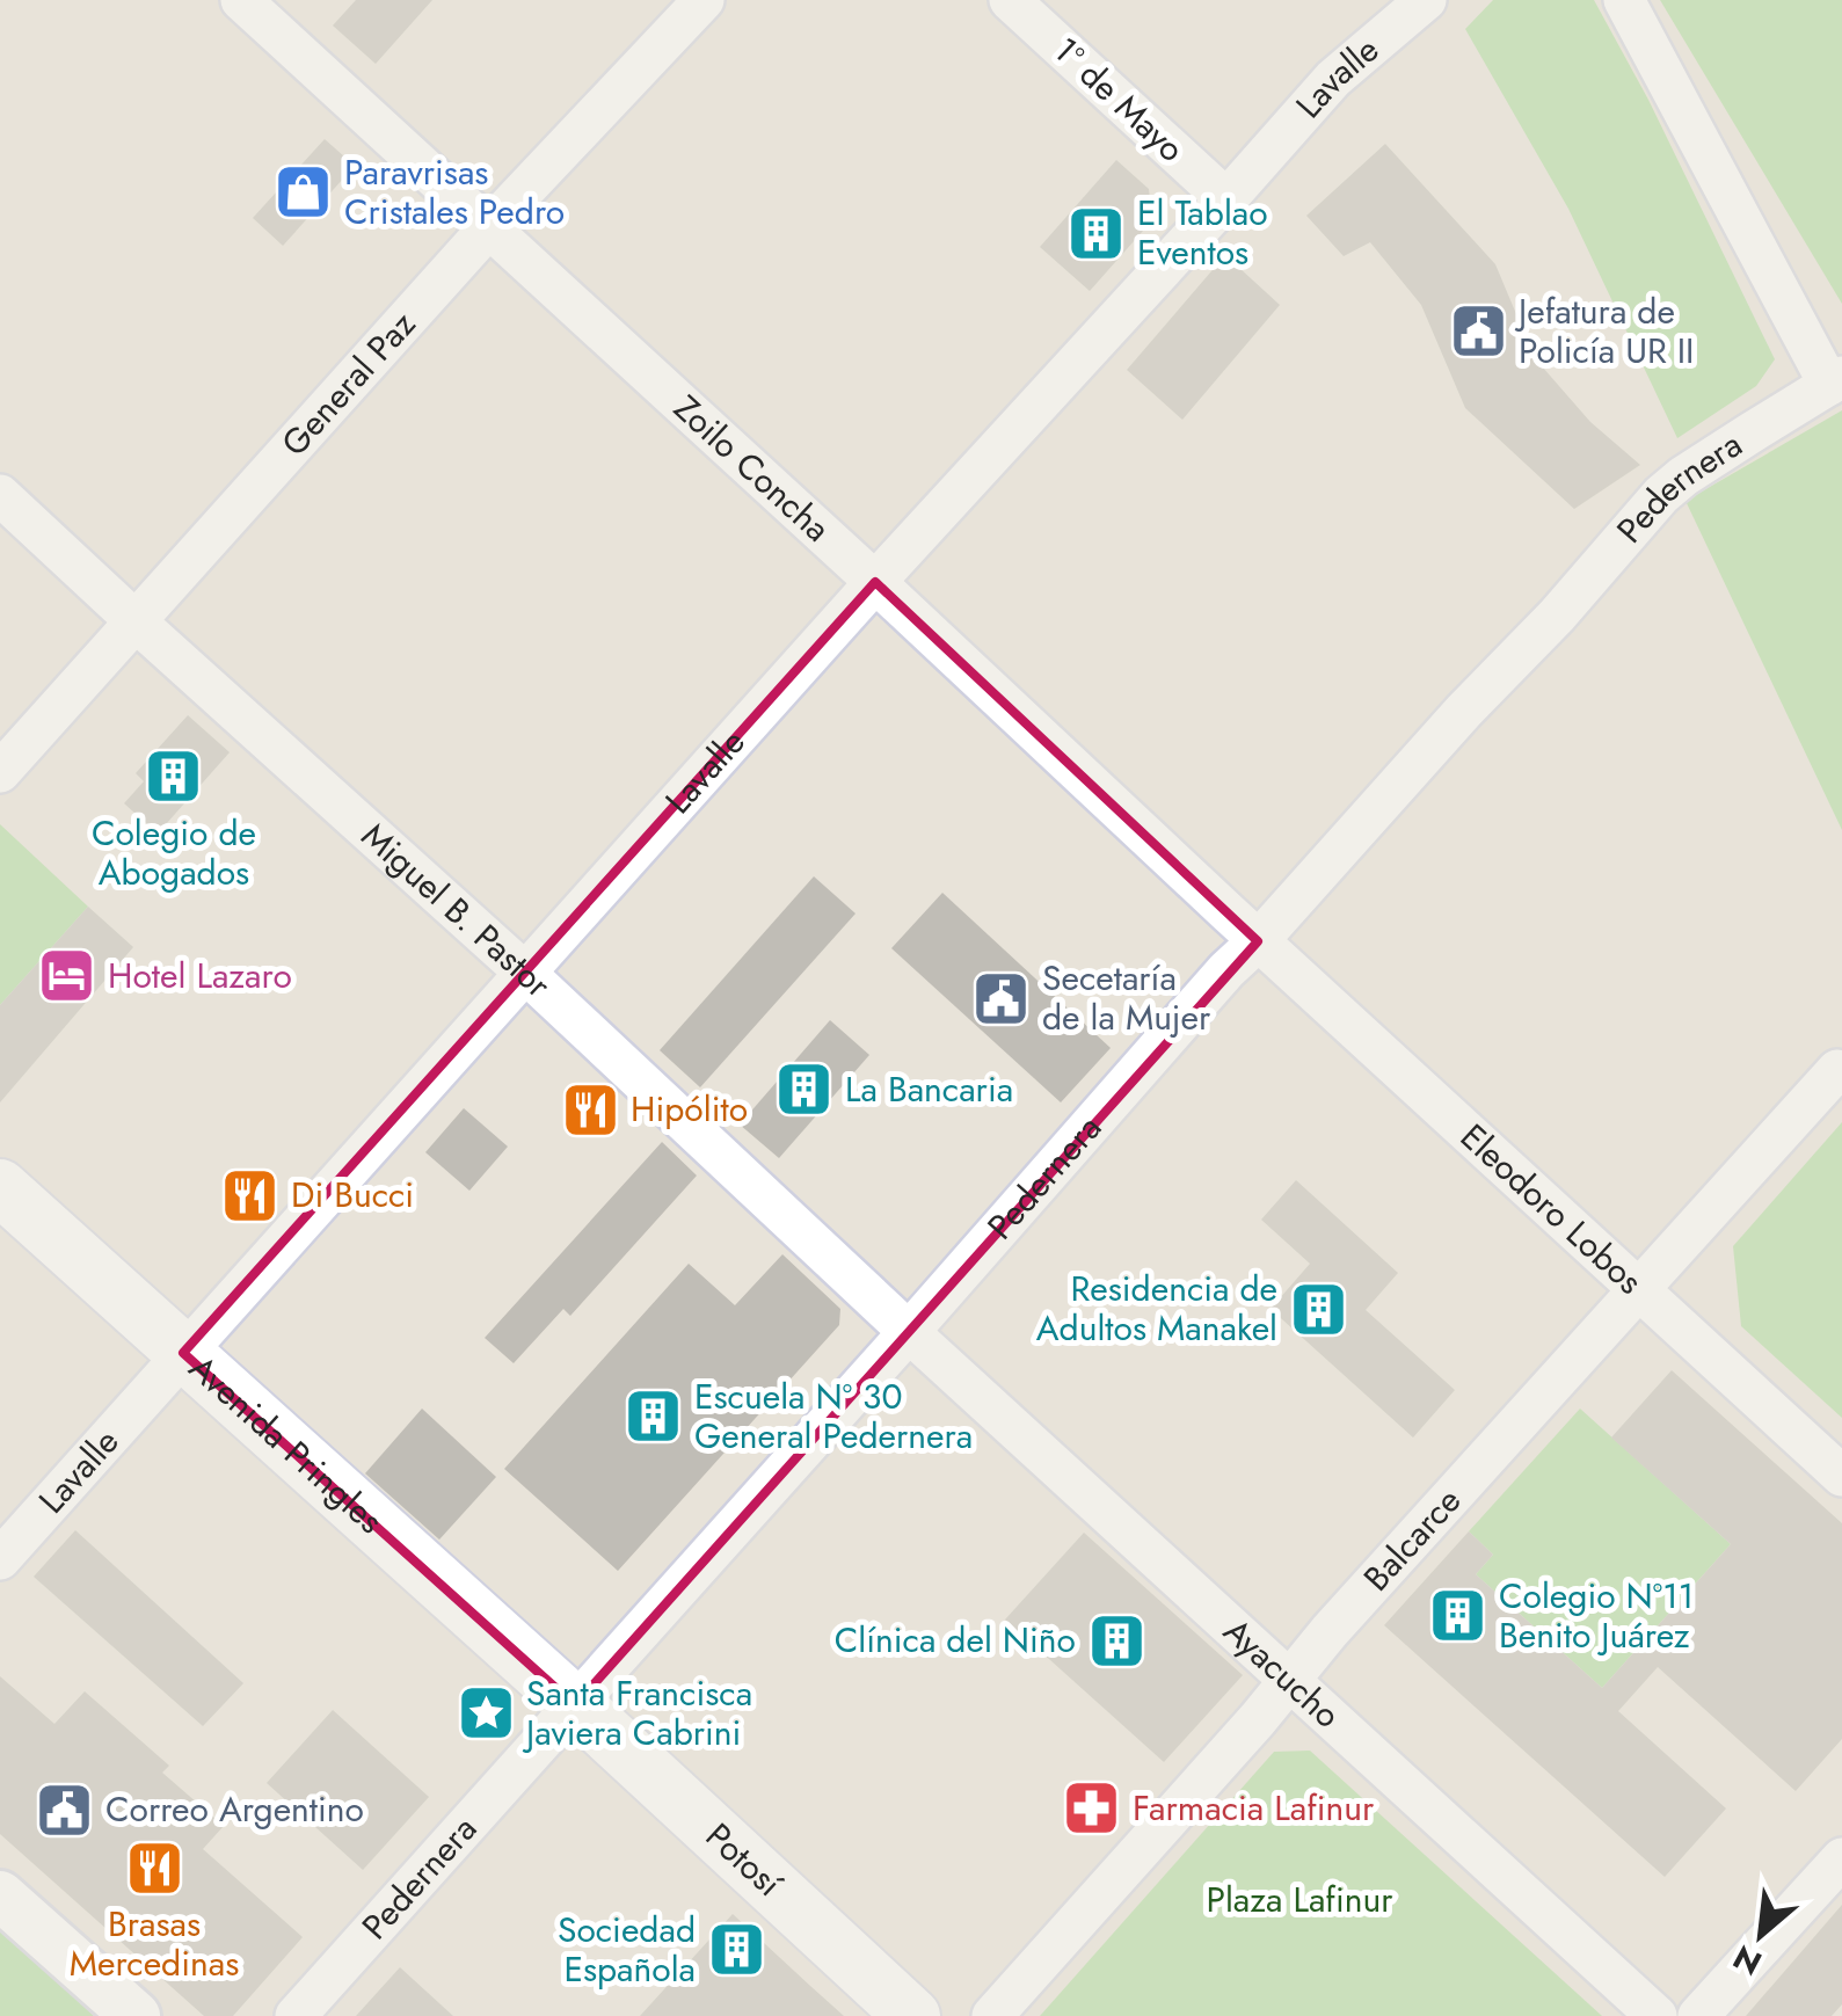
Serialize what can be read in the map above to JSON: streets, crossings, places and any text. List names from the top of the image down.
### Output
{
  "streets": {
    "main road": ["Avenida Pringles", "Potosí"],
    "street": [
      "Lavalle",
      "1º de Mayo",
      "General Paz",
      "Zoilo Concha",
      "Pedernera",
      "Miguel B. Pastor",
      "Eleodoro Lobos",
      "Balcarce",
      "Ayacucho"
    ]
  },
  "crossings": [
    ["Lavalle", "1º de Mayo"],
    ["Lavalle", "Zoilo Concha"],
    ["Lavalle", "Miguel B. Pastor"],
    ["Lavalle", "Avenida Pringles"],
    ["General Paz", "Zoilo Concha"],
    ["General Paz", "Miguel B. Pastor"],
    ["Zoilo Concha", "Pedernera"],
    ["Zoilo Concha", "Eleodoro Lobos"],
    ["Pedernera", "Miguel B. Pastor"],
    ["Pedernera", "Eleodoro Lobos"],
    ["Pedernera", "Avenida Pringles"],
    ["Pedernera", "Ayacucho"],
    ["Pedernera", "Potosí"],
    ["Miguel B. Pastor", "Ayacucho"],
    ["Eleodoro Lobos", "Balcarce"],
    ["Avenida Pringles", "Potosí"],
    ["Balcarce", "Ayacucho"]
  ],
  "parks": ["Plaza Lafinur"],
  "places": {
    "shop": ["Paravrisas Cristales Pedro"],
    "building": [
      "El Tablao Eventos",
      "Colegio de Abogados",
      "La Bancaria",
      "Residencia de Adultos Manakel",
      "Escuela N° 30 General Pedernera",
      "Colegio N°11 Benito Juárez",
      "Clínica del Niño",
      "Sociedad Española"
    ],
    "public building": ["Jefatura de Policía UR II", "Secetaría de la Mujer", "Correo Argentino"],
    "hotel": ["Hotel Lazaro"],
    "restaurant": ["Hipólito", "Di Bucci", "Brasas Mercedinas"],
    "place": ["Santa Francisca Javiera Cabrini"],
    "pharmacy": ["Farmacia Lafinur"]
  },
  "north": "bottom left"
}
